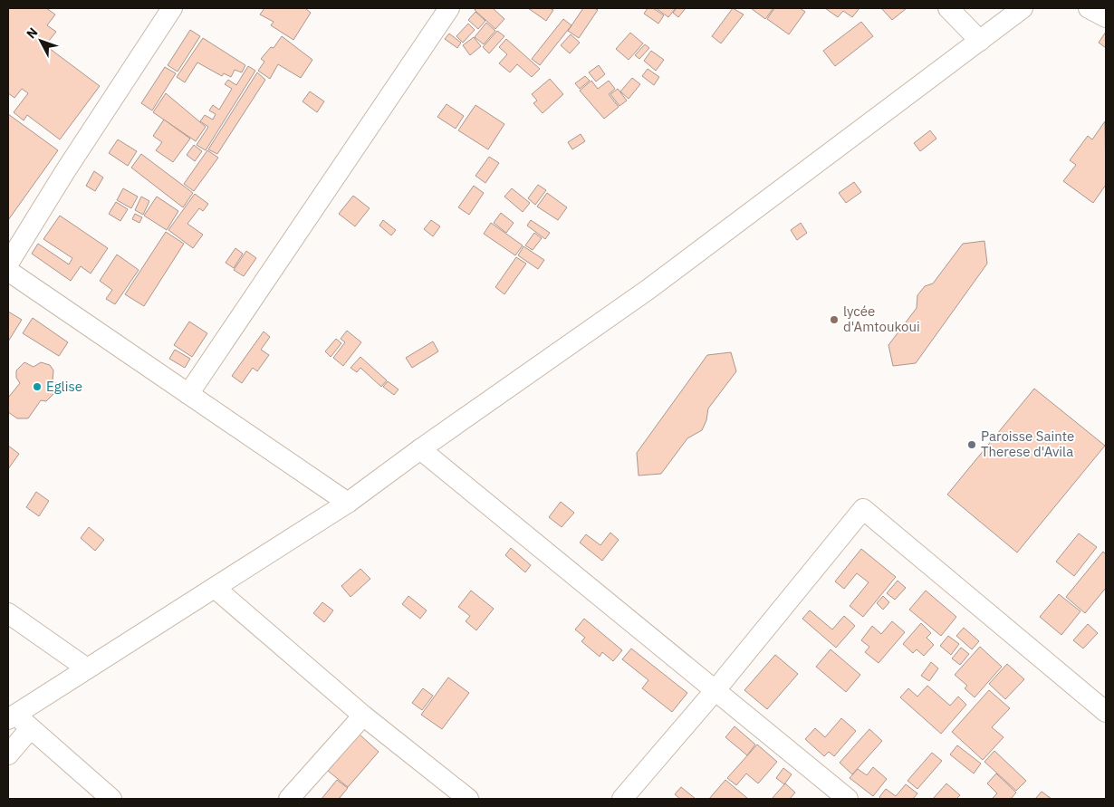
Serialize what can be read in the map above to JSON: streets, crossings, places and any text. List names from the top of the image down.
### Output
{
  "places": ["lycée d'Amtoukoui", "Eglise", "Paroisse Sainte Therese d'Avila"],
  "north": "top left"
}
